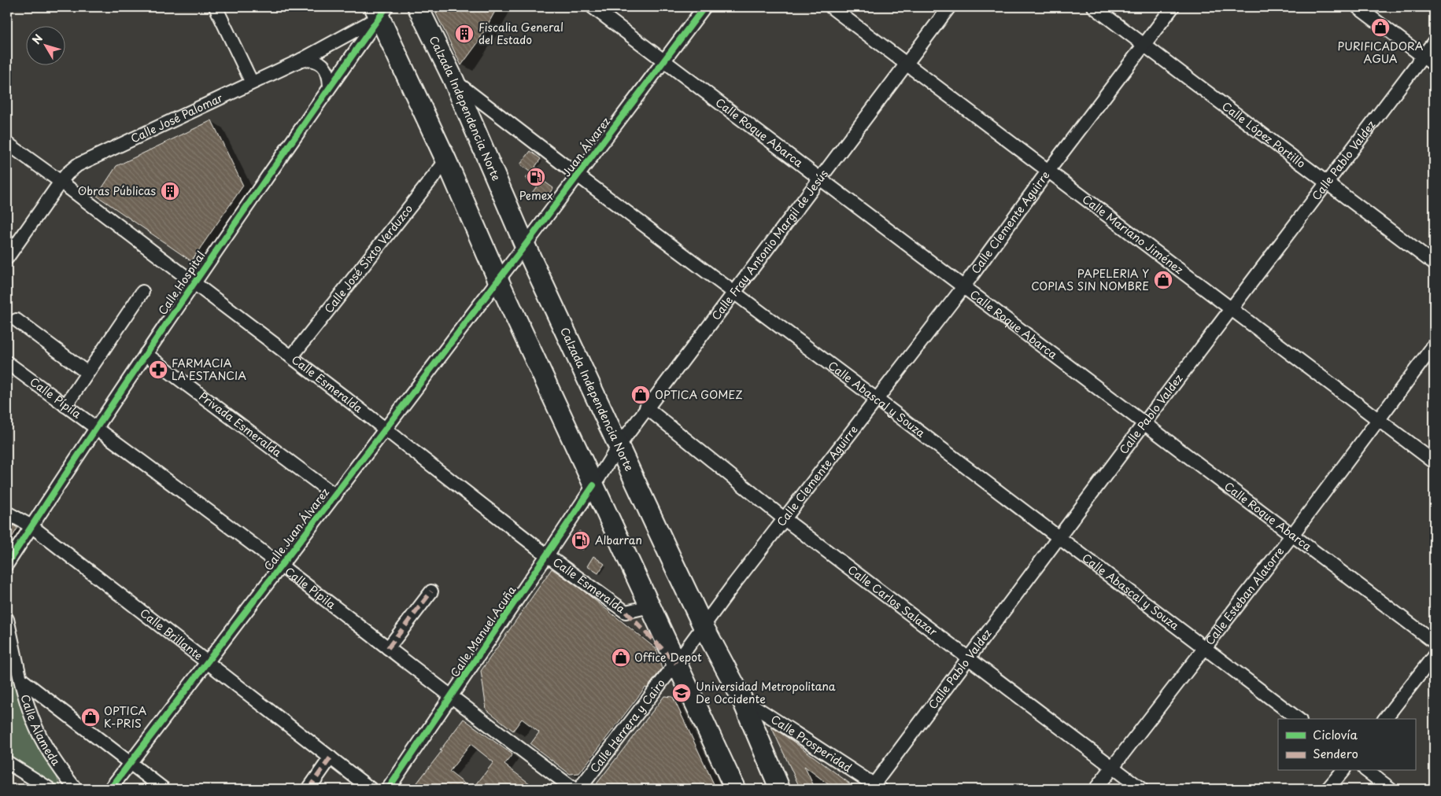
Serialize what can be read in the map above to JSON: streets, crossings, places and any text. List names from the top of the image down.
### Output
{
  "streets": {
    "main road": ["Calzada Independencia Norte"],
    "street": [
      "Calle José Palomar",
      "Calle Roque Abarca",
      "Calle López Portillo",
      "Juan Álvarez",
      "Calle Pablo Valdez",
      "Calle Clemente Aguirre",
      "Calle Mariano Jiménez",
      "Calle Fray Antonio Margil de Jesús",
      "Calle José Sixto Verduzco",
      "Calle Hospital",
      "Calle Esmeralda",
      "Calle Pípila",
      "Calle Abascal y Souza",
      "Privada Esmeralda",
      "Calle Juan Álvarez",
      "Calle Esteban Alatorre",
      "Calle Carlos Salazar",
      "Calle Manuel Acuña",
      "Calle Brillante",
      "Calle Herrera y Cairo",
      "Calle Alameda",
      "Calle Prosperidad"
    ]
  },
  "crossings": [
    ["Calzada Independencia Norte", "Juan Álvarez"],
    ["Calzada Independencia Norte", "Calle Clemente Aguirre"],
    ["Calzada Independencia Norte", "Calle Fray Antonio Margil de Jesús"],
    ["Calzada Independencia Norte", "Calle Abascal y Souza"],
    ["Calzada Independencia Norte", "Calle Prosperidad"],
    ["Calle José Palomar", "Calle Hospital"],
    ["Calle José Palomar", "Calle Esmeralda"],
    ["Calle Roque Abarca", "Juan Álvarez"],
    ["Calle Roque Abarca", "Calle Pablo Valdez"],
    ["Calle Roque Abarca", "Calle Clemente Aguirre"],
    ["Calle Roque Abarca", "Calle Fray Antonio Margil de Jesús"],
    ["Calle Roque Abarca", "Calle Esteban Alatorre"],
    ["Calle López Portillo", "Calle Pablo Valdez"],
    ["Calle López Portillo", "Calle Clemente Aguirre"],
    ["Juan Álvarez", "Calle Abascal y Souza"],
    ["Juan Álvarez", "Calle Juan Álvarez"],
    ["Calle Pablo Valdez", "Calle Mariano Jiménez"],
    ["Calle Pablo Valdez", "Calle Abascal y Souza"],
    ["Calle Pablo Valdez", "Calle Carlos Salazar"],
    ["Calle Pablo Valdez", "Calle Prosperidad"],
    ["Calle Clemente Aguirre", "Calle Mariano Jiménez"],
    ["Calle Clemente Aguirre", "Calle Abascal y Souza"],
    ["Calle Clemente Aguirre", "Calle Carlos Salazar"],
    ["Calle Clemente Aguirre", "Calle Herrera y Cairo"],
    ["Calle Mariano Jiménez", "Calle Fray Antonio Margil de Jesús"],
    ["Calle Mariano Jiménez", "Calle Esteban Alatorre"],
    ["Calle Fray Antonio Margil de Jesús", "Calle Abascal y Souza"],
    ["Calle Fray Antonio Margil de Jesús", "Calle Carlos Salazar"],
    ["Calle Fray Antonio Margil de Jesús", "Calle Manuel Acuña"],
    ["Calle José Sixto Verduzco", "Calle Esmeralda"],
    ["Calle Hospital", "Calle Esmeralda"],
    ["Calle Hospital", "Calle Pípila"],
    ["Calle Hospital", "Privada Esmeralda"],
    ["Calle Hospital", "Calle Brillante"],
    ["Calle Esmeralda", "Calle Juan Álvarez"],
    ["Calle Esmeralda", "Calle Manuel Acuña"],
    ["Calle Pípila", "Calle Juan Álvarez"],
    ["Calle Pípila", "Calle Manuel Acuña"],
    ["Calle Abascal y Souza", "Calle Esteban Alatorre"],
    ["Privada Esmeralda", "Calle Juan Álvarez"],
    ["Calle Juan Álvarez", "Calle Brillante"],
    ["Calle Esteban Alatorre", "Calle Carlos Salazar"]
  ],
  "places": {
    "shop": [
      "PURIFICADORA AGUA",
      "PAPELERIA Y COPIAS SIN NOMBRE",
      "OPTICA GOMEZ",
      "Office Depot",
      "OPTICA K-PRIS"
    ],
    "building": ["Fiscalia General del Estado", "Obras Públicas"],
    "fuel station": ["Pemex", "Albarran"],
    "pharmacy": ["FARMACIA LA ESTANCIA"],
    "school or university": ["Universidad Metropolitana De Occidente"]
  },
  "legend": ["Ciclovía", "Sendero"],
  "north": "top left"
}
